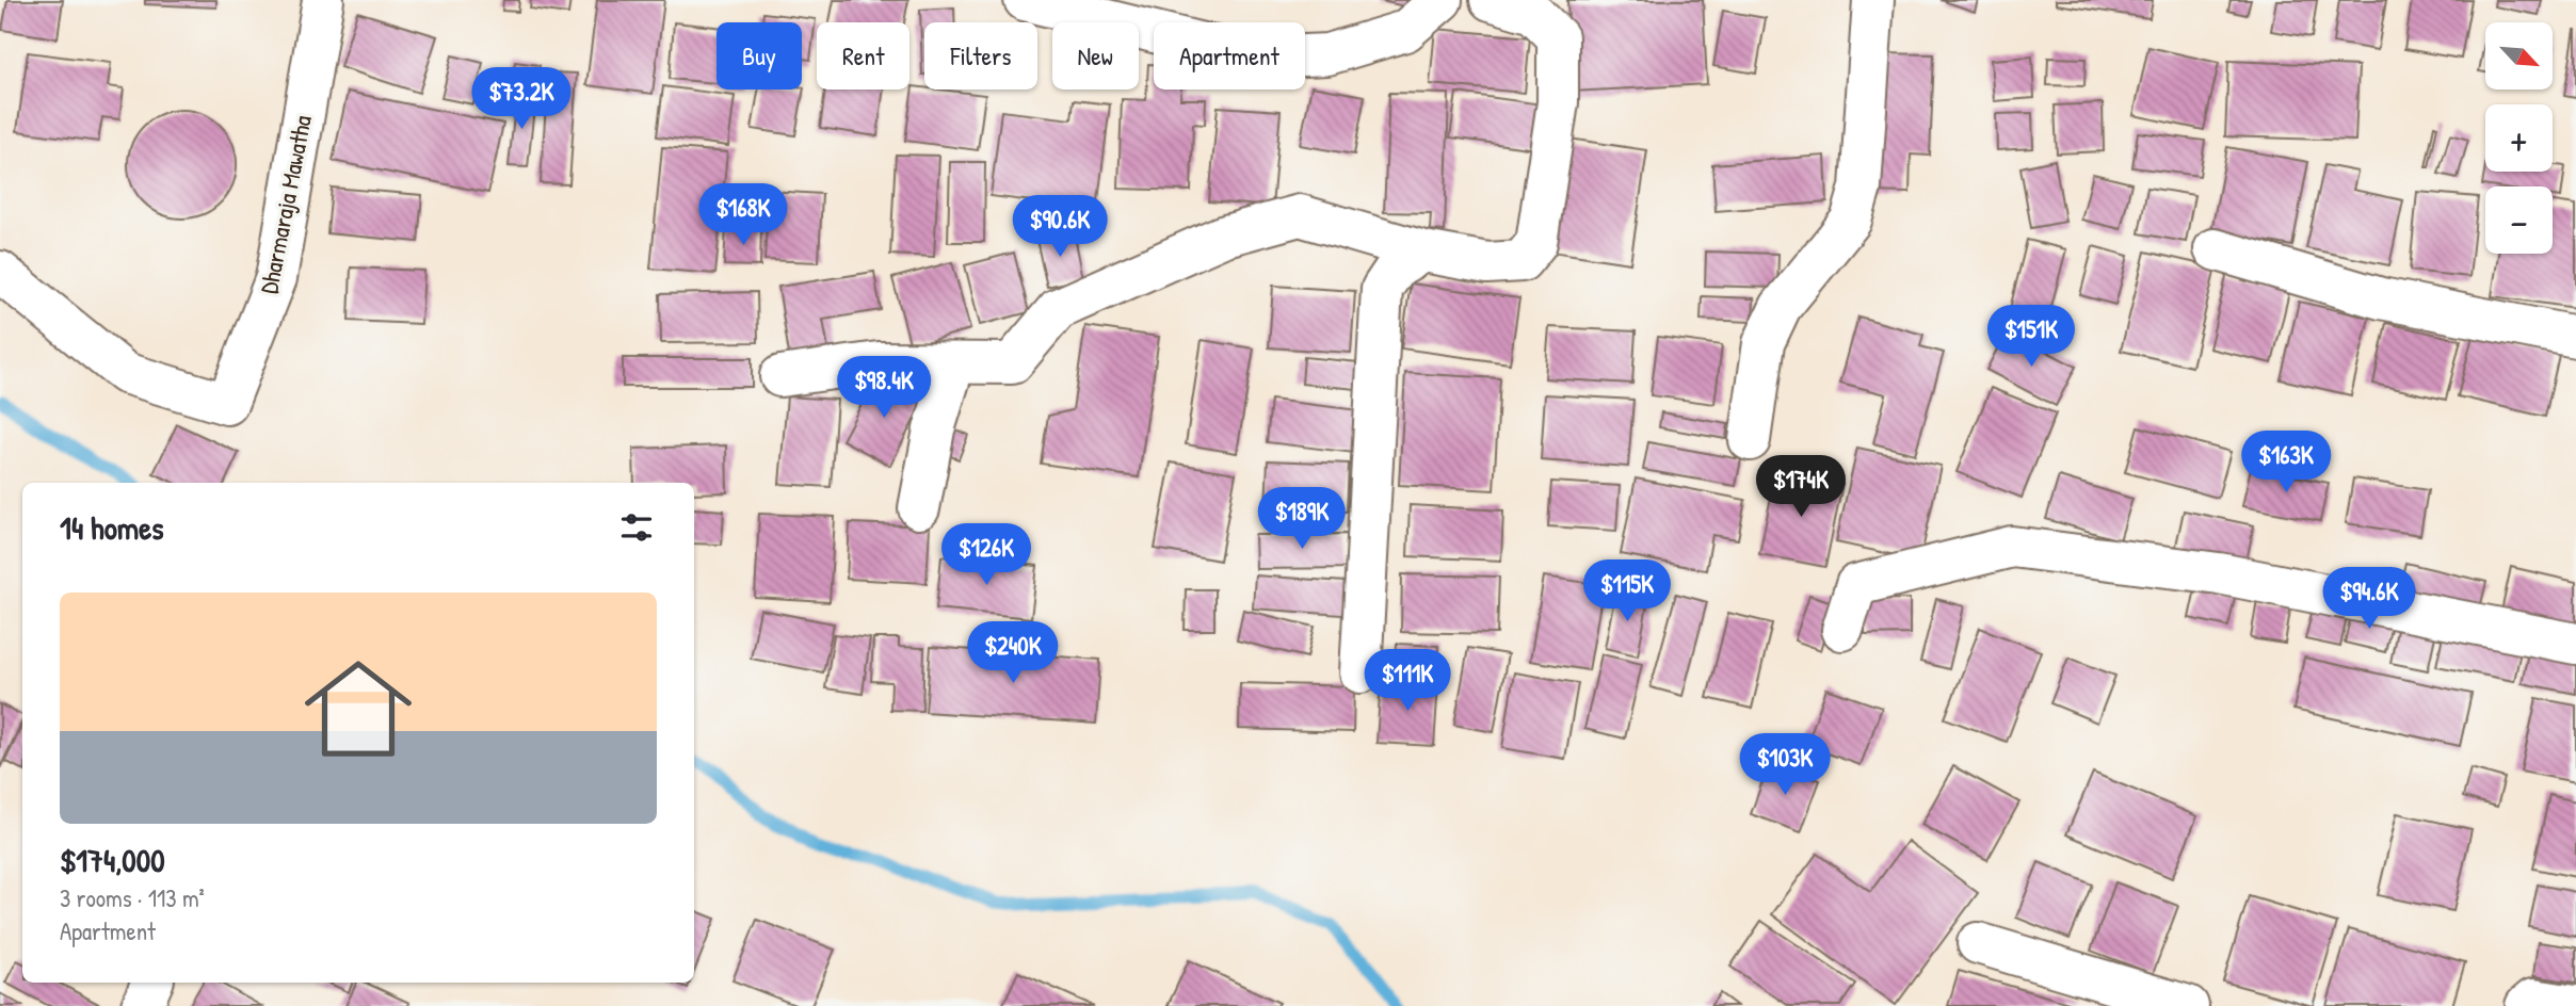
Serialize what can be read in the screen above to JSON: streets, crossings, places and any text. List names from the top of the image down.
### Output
{
  "streets": {
    "street": ["Dharmaraja Mawatha"]
  },
  "north": "bottom right",
  "page": {
    "map_buttons": ["+", "−"],
    "chip": [
      "Buy",
      "Rent",
      "Filters",
      "New",
      "Apartment"
    ],
    "price": [
      "$73.2K",
      "$168K",
      "$90.6K",
      "$151K",
      "$98.4K",
      "$163K",
      "$174K",
      "$189K",
      "$126K",
      "$115K",
      "$94.6K",
      "$240K",
      "$111K",
      "$103K"
    ],
    "heading": "14 homes",
    "list": [
      {
        "name": "$174,000",
        "note": "3 rooms · 113 m² · Apartment"
      }
    ]
  }
}
